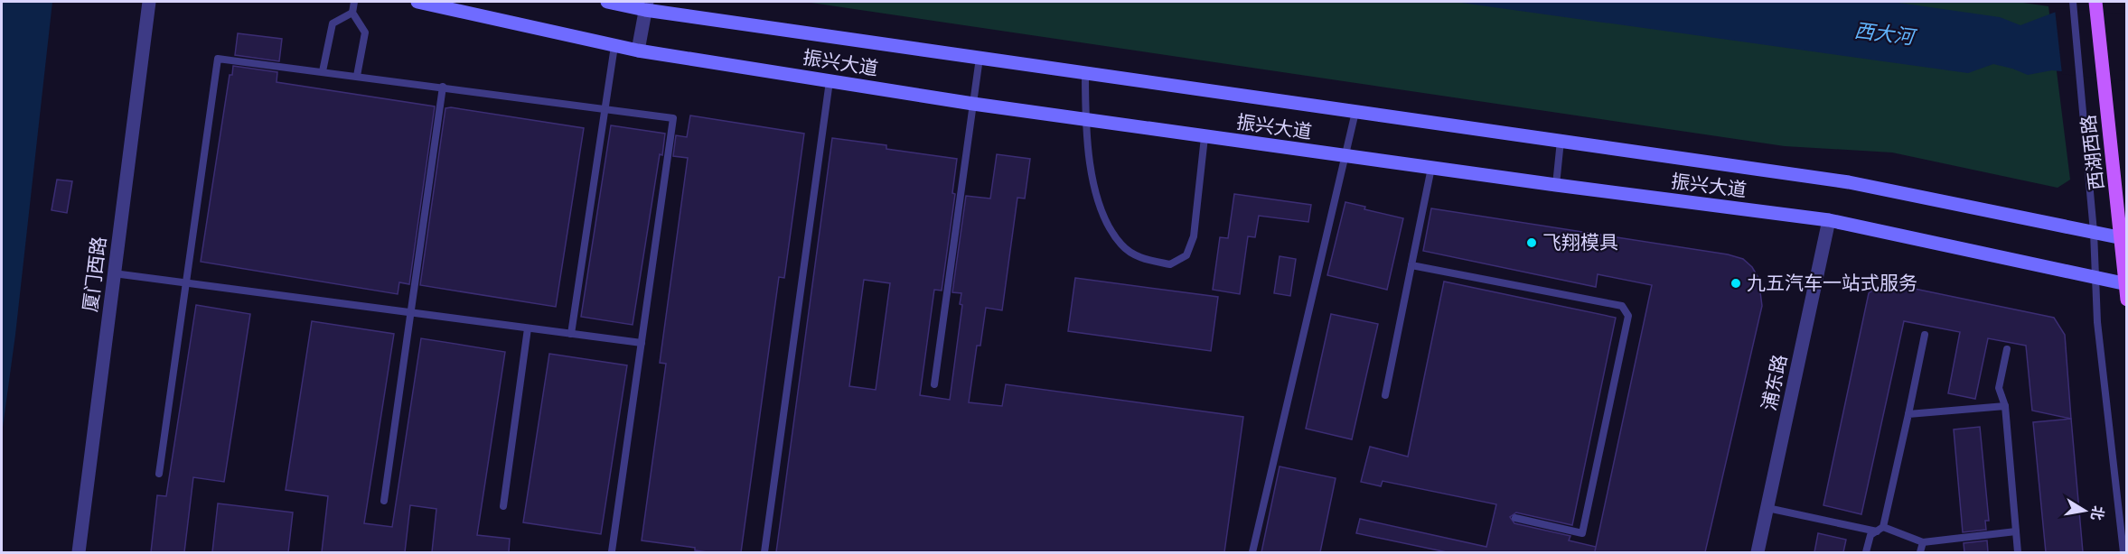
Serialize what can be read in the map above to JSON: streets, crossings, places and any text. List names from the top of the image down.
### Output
{
  "streets": {
    "main road": ["振兴大道", "西湖西路"],
    "street": ["厦门西路", "浦东路"]
  },
  "crossings": [
    ["振兴大道", "西湖西路"],
    ["振兴大道", "浦东路"]
  ],
  "water": ["西大河"],
  "places": ["飞翔模具", "九五汽车一站式服务"],
  "north": "right"
}
